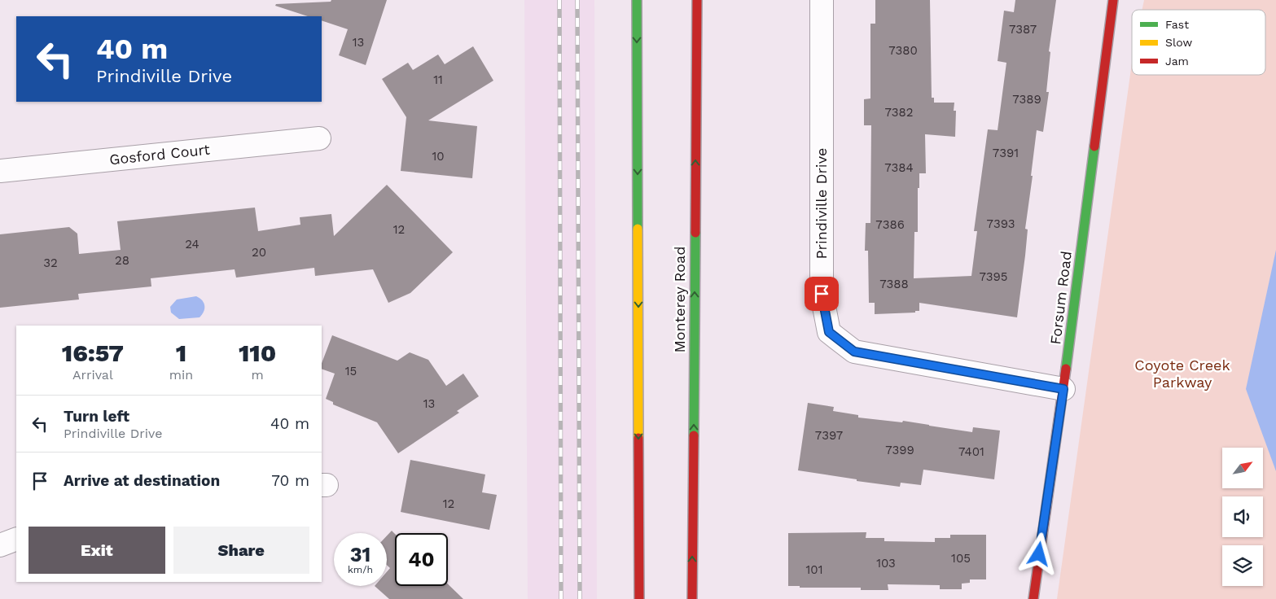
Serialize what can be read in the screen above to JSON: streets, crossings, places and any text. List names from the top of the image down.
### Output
{
  "streets": {
    "main road": ["Forsum Road", "Monterey Road"],
    "street": ["Gosford Court", "Prindiville Drive"]
  },
  "crossings": [
    ["Prindiville Drive", "Forsum Road"]
  ],
  "parks": ["Coyote Creek Parkway"],
  "house_numbers": [
    "7387",
    "13",
    "7380",
    "11",
    "7389",
    "7382",
    "7391",
    "10",
    "7384",
    "7393",
    "7386",
    "12",
    "24",
    "20",
    "28",
    "32",
    "7395",
    "7388",
    "15",
    "13",
    "7397",
    "7399",
    "7401",
    "12",
    "105",
    "103",
    "101"
  ],
  "legend": ["Fast", "Slow", "Jam"],
  "north": "top right",
  "page": {
    "turn": ["40 m", "Prindiville Drive"],
    "eta": [
      "16:57",
      "Arrival",
      "1",
      "min",
      "110",
      "m"
    ],
    "list": [
      {
        "name": "Turn left",
        "note": "Prindiville Drive",
        "value": "40 m"
      },
      {
        "name": "Arrive at destination",
        "value": "70 m"
      }
    ],
    "buttons": ["Exit", "Share"],
    "speed": "31 km/h",
    "limit": "40"
  }
}
